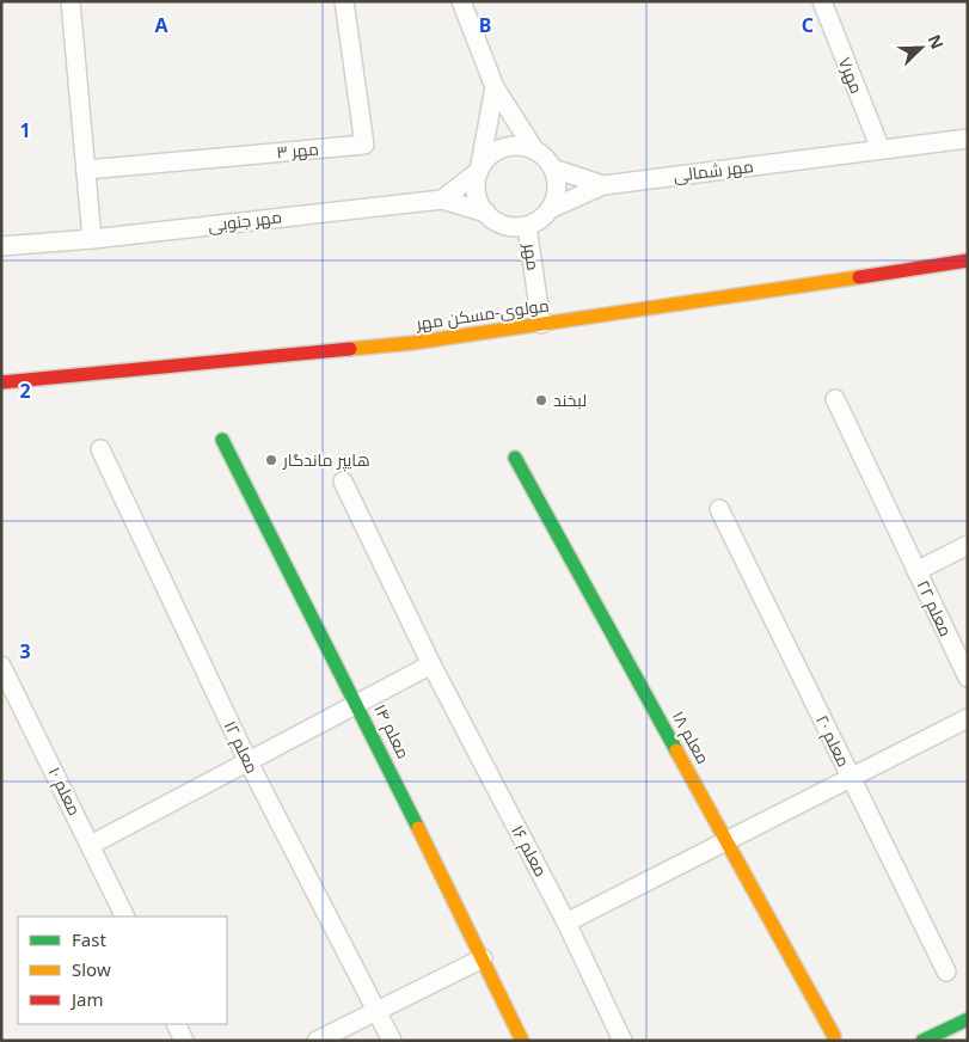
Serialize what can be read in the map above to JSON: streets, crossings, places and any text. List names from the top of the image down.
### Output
{
  "streets": {
    "street": [
      "مهر۷",
      "مهر ۳",
      "مهر شمالی",
      "مهر جنوبی",
      "مهر",
      "مولوی-مسکن مهر",
      "معلم ۲۲",
      "معلم ۱۴",
      "معلم ۱۸",
      "معلم ۲۰",
      "معلم ۱۲",
      "معلم ۱۰",
      "معلم ۱۶"
    ]
  },
  "crossings": [
    ["مهر۷", "مهر شمالی"],
    ["مهر شمالی", "مهر جنوبی"],
    ["مهر شمالی", "مهر"],
    ["مهر جنوبی", "مهر"],
    ["مهر", "مولوی-مسکن مهر"]
  ],
  "places": ["لبخند", "هایپر ماندگار"],
  "legend": ["Fast", "Slow", "Jam"],
  "north": "top right",
  "grid": {
    "columns": ["A", "B", "C"],
    "rows": ["1", "2", "3"]
  }
}
